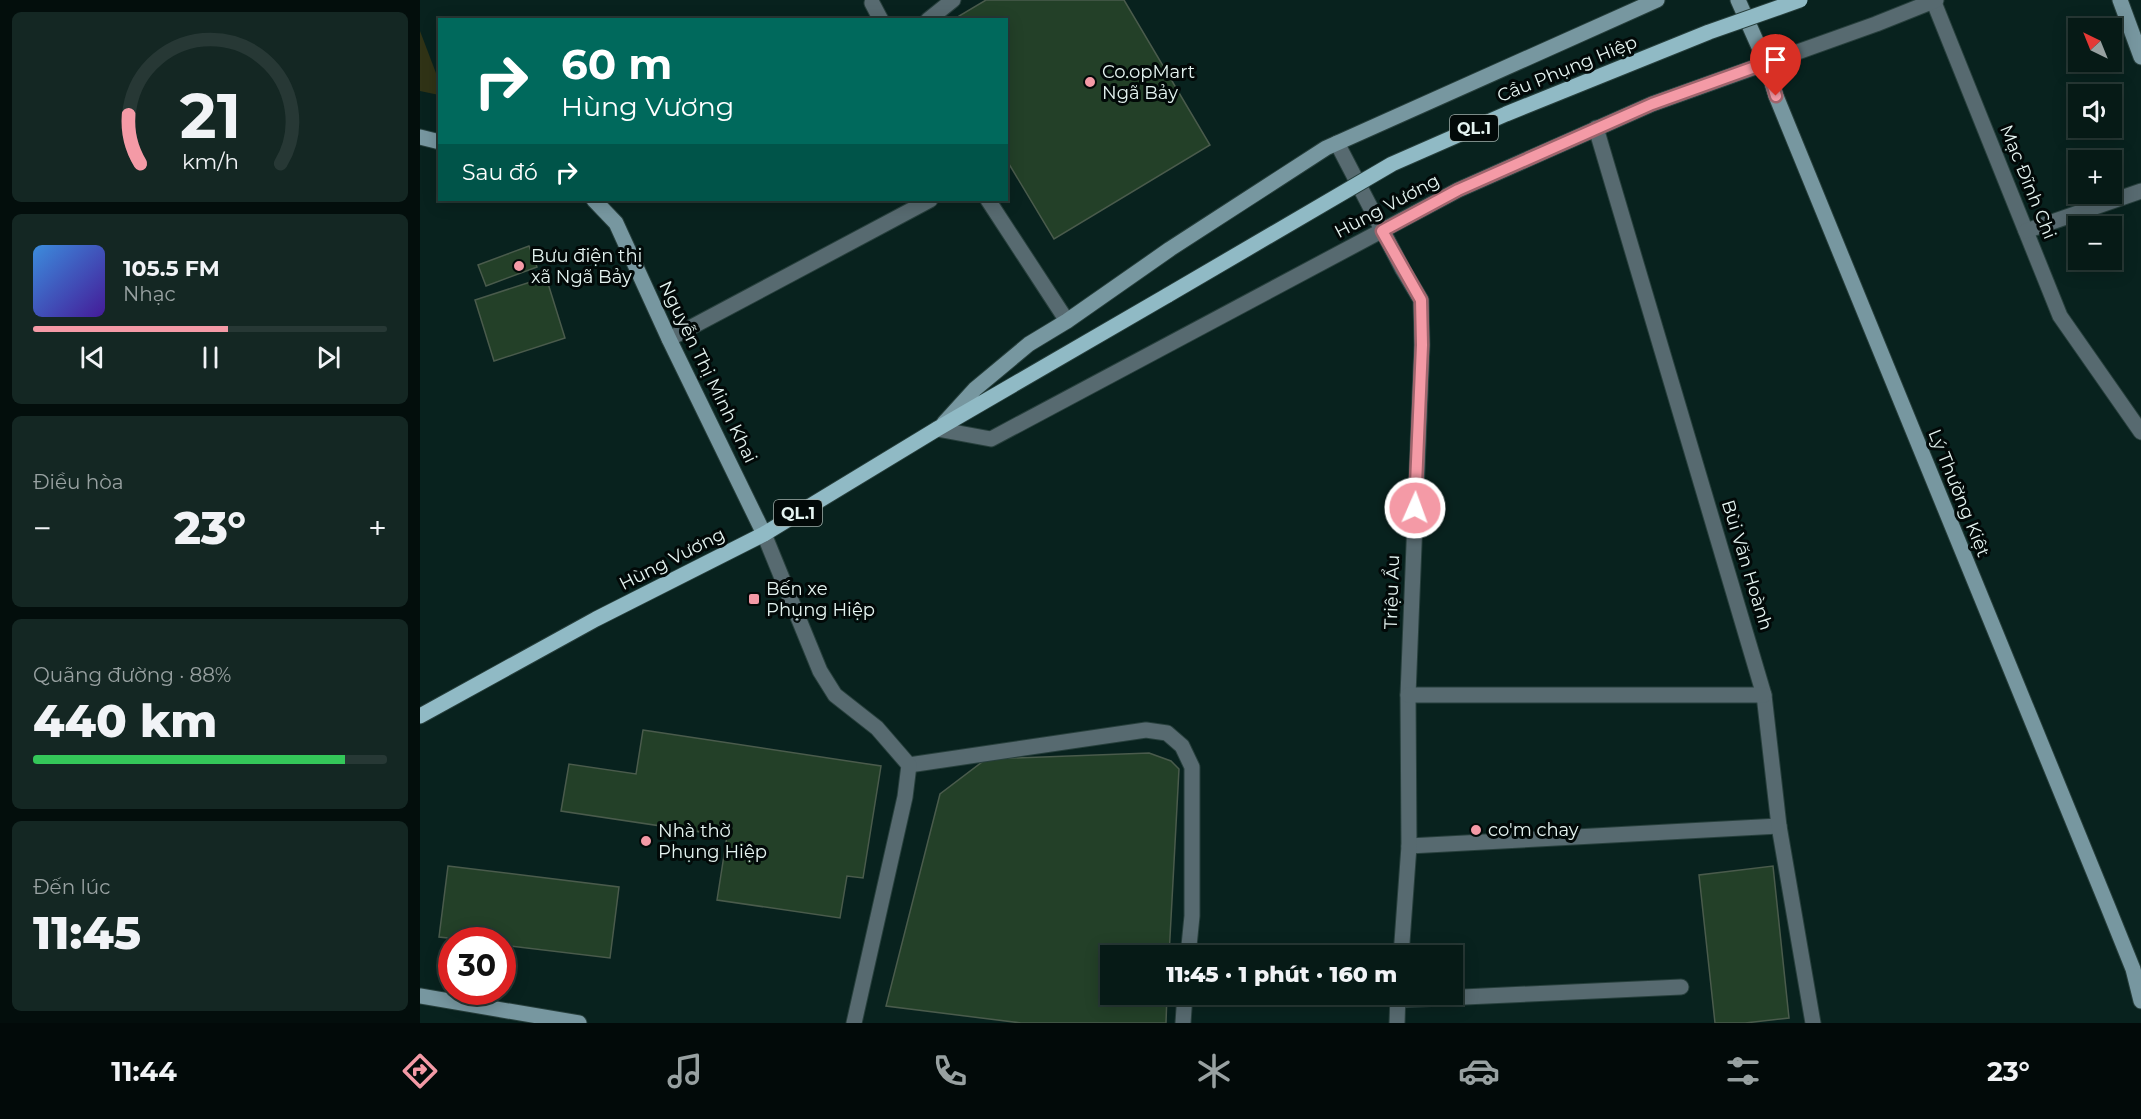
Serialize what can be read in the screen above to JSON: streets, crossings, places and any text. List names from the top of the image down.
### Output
{
  "streets": {
    "main road": ["Cầu Phụng Hiệp", "QL.1", "Hùng Vương"],
    "street": [
      "Mạc Đĩnh Chi",
      "Nguyễn Thị Minh Khai",
      "Lý Thường Kiệt",
      "Bùi Văn Hoành",
      "Triệu Ẩu"
    ]
  },
  "crossings": [
    ["Cầu Phụng Hiệp", "Hùng Vương"],
    ["Mạc Đĩnh Chi", "Hùng Vương"],
    ["Hùng Vương", "Nguyễn Thị Minh Khai"],
    ["Hùng Vương", "Lý Thường Kiệt"],
    ["Hùng Vương", "Bùi Văn Hoành"],
    ["Hùng Vương", "Triệu Ẩu"]
  ],
  "places": {
    "other": [
      "Co.opMart Ngã Bảy",
      "Bưu điện thị xã Ngã Bảy",
      "co'm chay",
      "Nhà thờ Phụng Hiệp"
    ],
    "transit": ["Bến xe Phụng Hiệp"]
  },
  "north": "top left",
  "page": {
    "map_buttons": ["+", "−"],
    "turn": ["60 m", "Hùng Vương"],
    "then": "Sau đó",
    "song": ["105.5 FM", "Nhạc"],
    "tile": [
      "Điều hòa",
      ["Quãng đường · 88%", "440 km"],
      ["Đến lúc", "11:45"]
    ],
    "heat": ["−", "23°", "+"],
    "limit": "30",
    "trip": "11:45 · 1 phút · 160 m",
    "tabs": ["11:44", "23°"],
    "gauge": ["21", "km/h"]
  }
}
